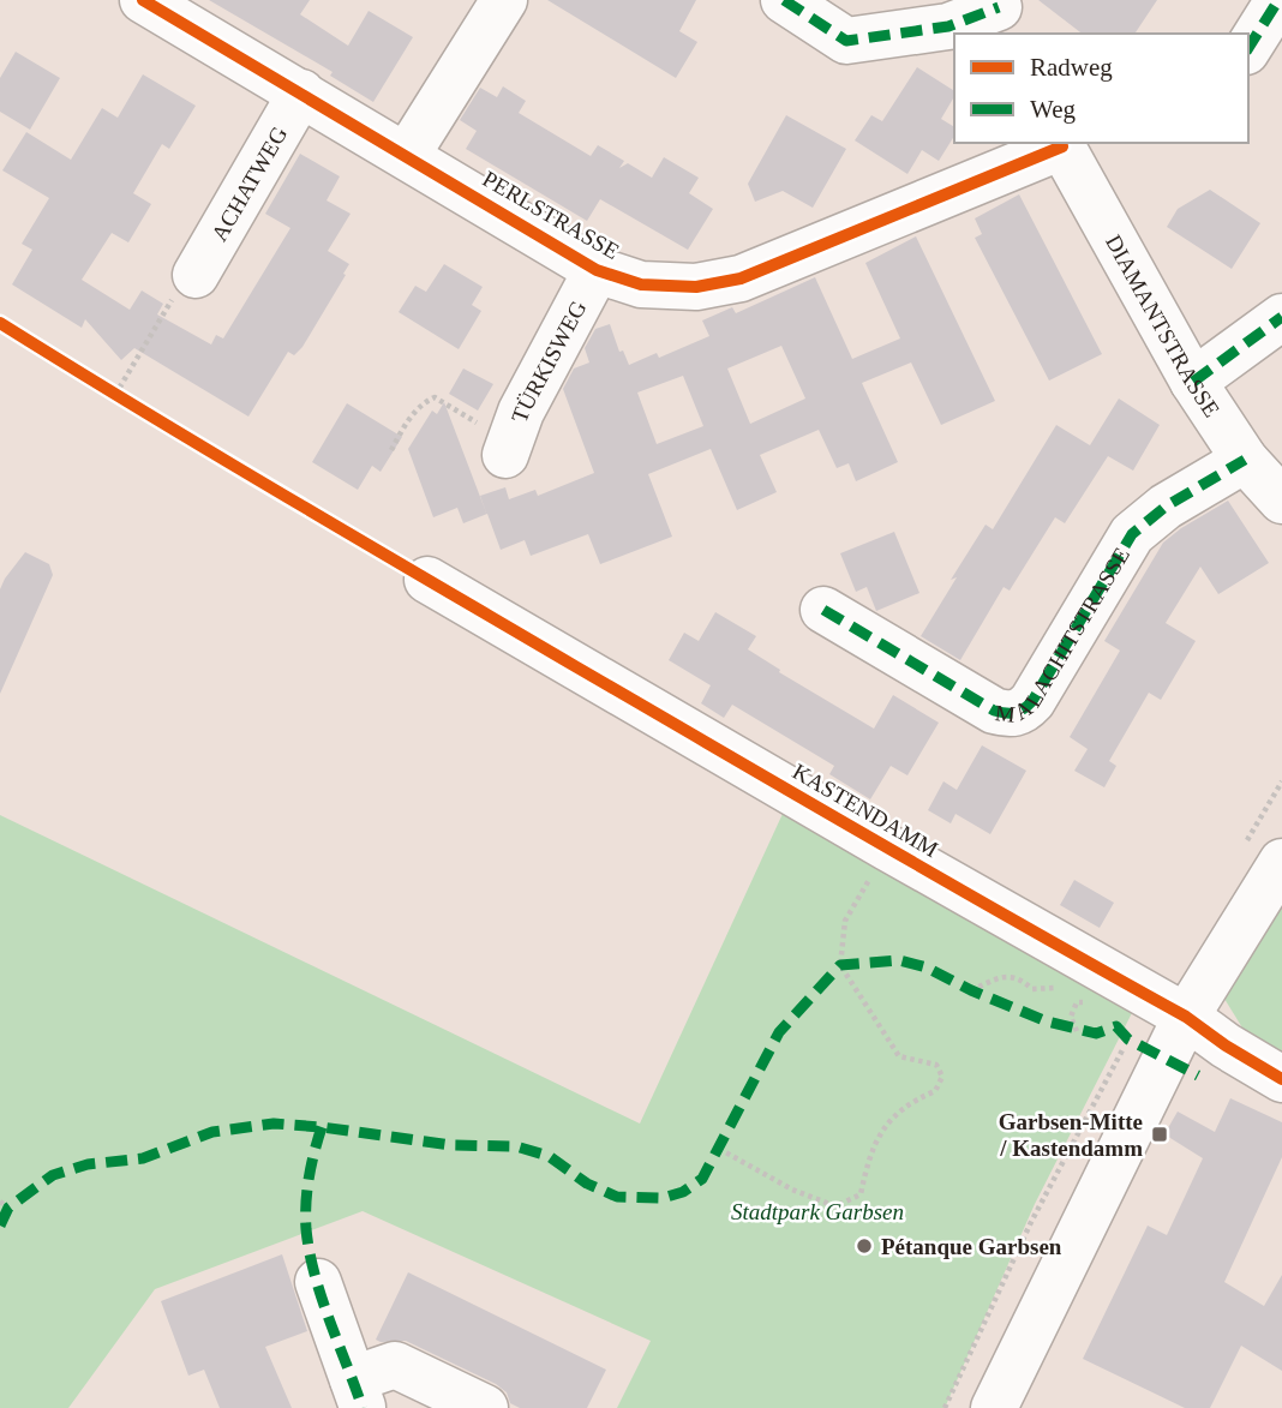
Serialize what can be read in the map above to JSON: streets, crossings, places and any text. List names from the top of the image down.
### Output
{
  "streets": {
    "street": [
      "ACHATWEG",
      "PERLSTRASSE",
      "DIAMANTSTRASSE",
      "TÜRKISWEG",
      "MALACHITSTRASSE",
      "KASTENDAMM"
    ]
  },
  "crossings": [
    ["ACHATWEG", "PERLSTRASSE"],
    ["PERLSTRASSE", "DIAMANTSTRASSE"],
    ["PERLSTRASSE", "TÜRKISWEG"],
    ["DIAMANTSTRASSE", "MALACHITSTRASSE"]
  ],
  "parks": ["Stadtpark Garbsen"],
  "places": {
    "transit": ["Garbsen-Mitte / Kastendamm"],
    "other": ["Pétanque Garbsen"]
  },
  "legend": ["Radweg", "Weg"]
}
